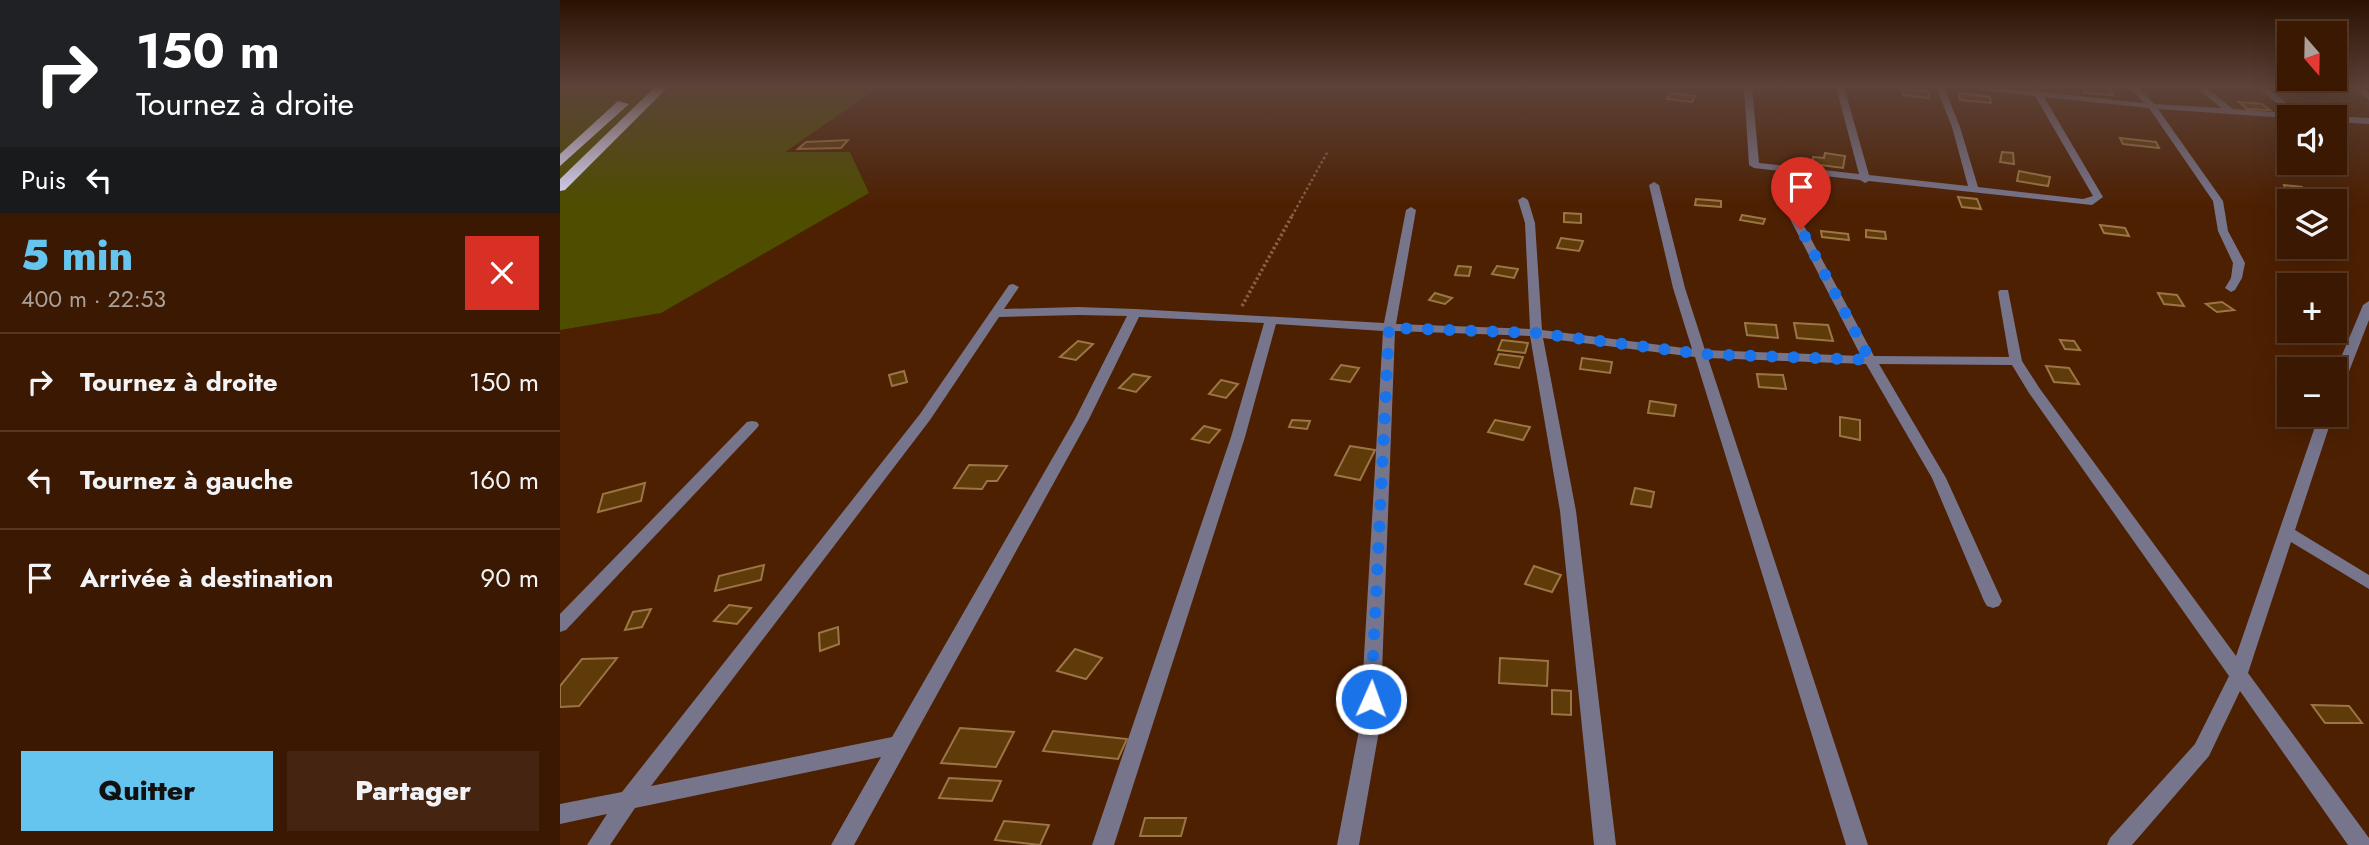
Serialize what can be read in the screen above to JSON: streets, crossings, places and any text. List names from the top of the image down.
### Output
{
  "north": "bottom",
  "page": {
    "turn": ["150 m", "Tournez à droite"],
    "map_buttons": ["+", "−"],
    "then": "Puis",
    "heading": ["5 min", "400 m · 22:53"],
    "list": [
      {
        "name": "Tournez à droite",
        "value": "150 m"
      },
      {
        "name": "Tournez à gauche",
        "value": "160 m"
      },
      {
        "name": "Arrivée à destination",
        "value": "90 m"
      }
    ],
    "buttons": ["Quitter", "Partager"]
  }
}
